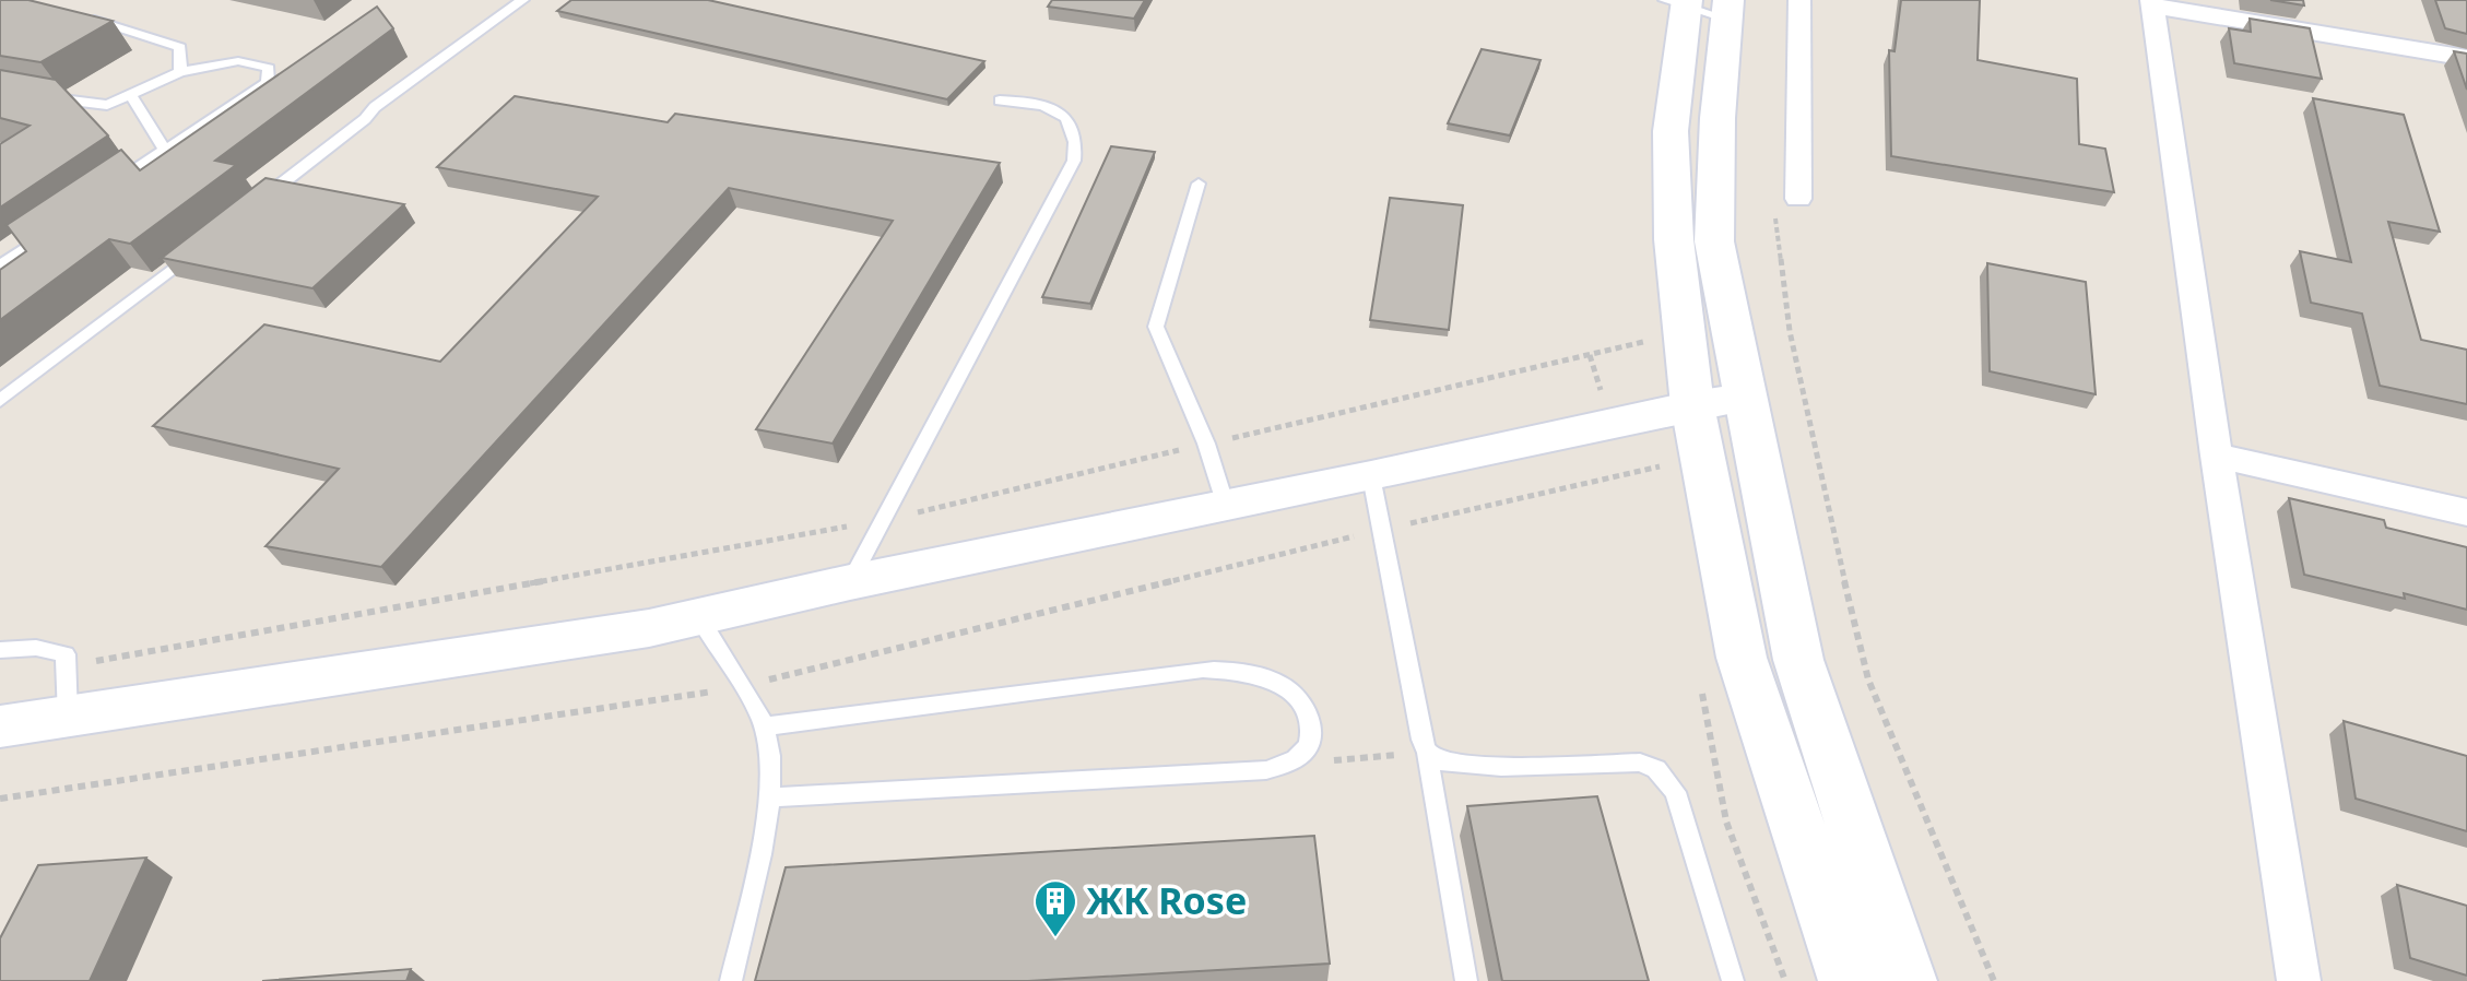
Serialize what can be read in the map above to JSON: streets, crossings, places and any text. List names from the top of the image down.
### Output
{
  "places": {
    "building": ["ЖК Rose"]
  }
}
